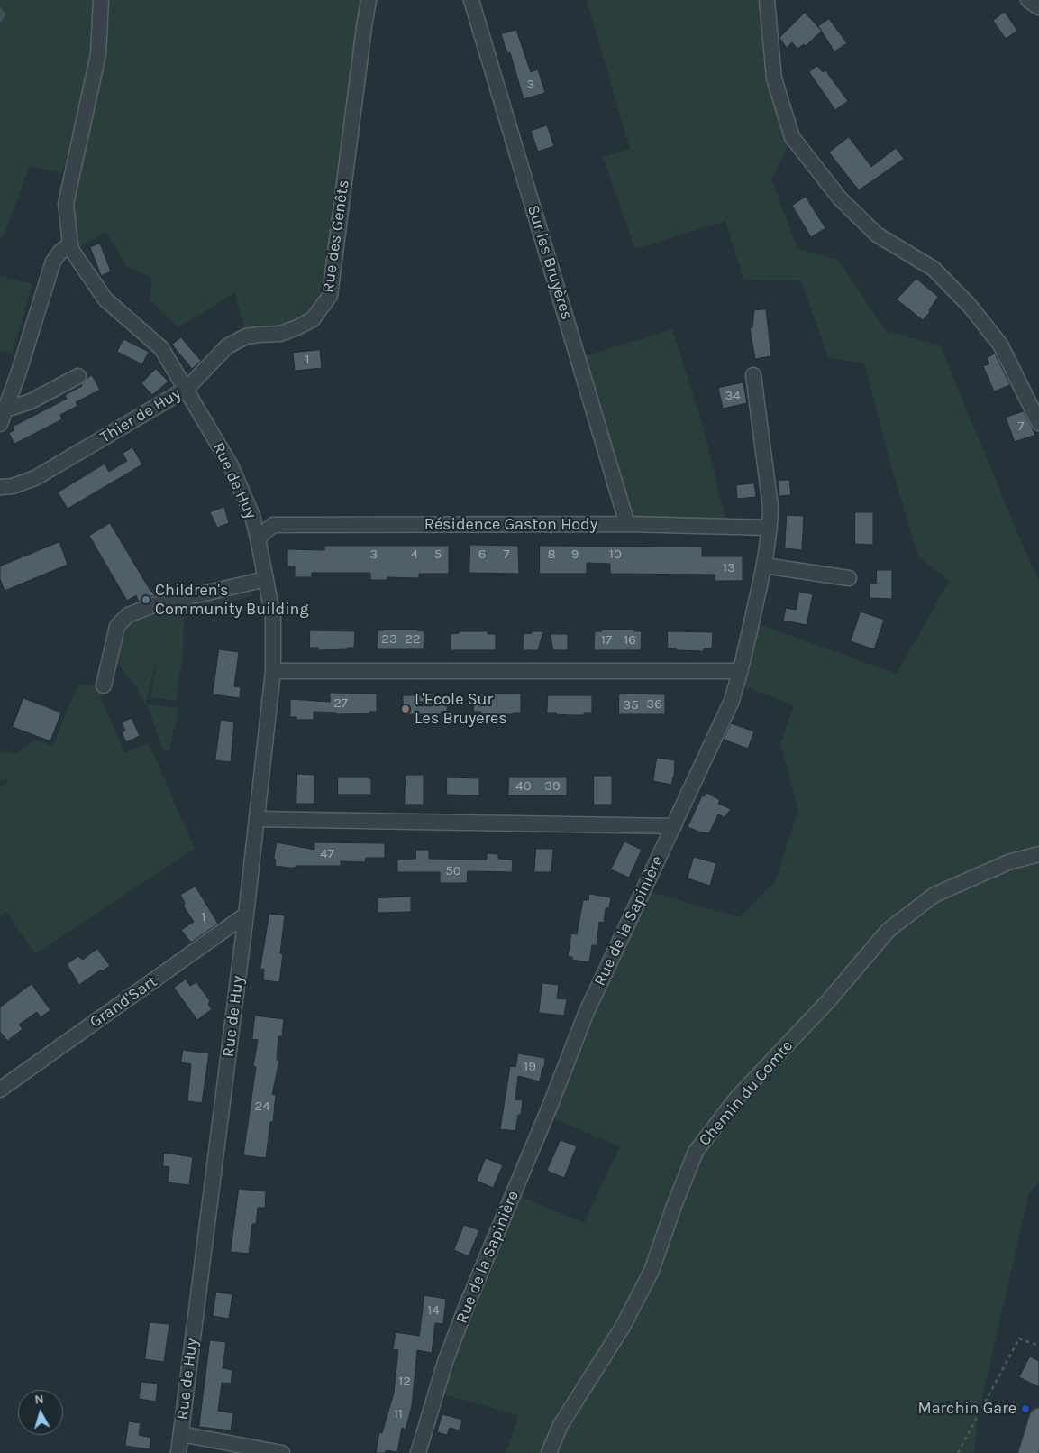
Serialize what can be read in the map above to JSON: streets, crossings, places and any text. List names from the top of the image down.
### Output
{
  "streets": {
    "street": [
      "Rue des Genêts",
      "Sur les Bruyères",
      "Thier de Huy",
      "Rue de Huy",
      "Résidence Gaston Hody",
      "Rue de la Sapinière",
      "Grand'Sart",
      "Chemin du Comte"
    ]
  },
  "crossings": [
    ["Rue des Genêts", "Thier de Huy"],
    ["Rue des Genêts", "Rue de Huy"],
    ["Sur les Bruyères", "Résidence Gaston Hody"],
    ["Thier de Huy", "Rue de Huy"],
    ["Rue de Huy", "Résidence Gaston Hody"],
    ["Rue de Huy", "Grand'Sart"],
    ["Résidence Gaston Hody", "Rue de la Sapinière"]
  ],
  "places": ["Children's Community Building", "L'Ecole Sur Les Bruyeres", "Marchin Gare"],
  "house_numbers": [
    "3",
    "1",
    "34",
    "7",
    "3",
    "4",
    "5",
    "6",
    "7",
    "8",
    "9",
    "10",
    "13",
    "23",
    "22",
    "17",
    "16",
    "27",
    "36",
    "35",
    "40",
    "39",
    "47",
    "50",
    "1",
    "19",
    "24",
    "14",
    "12",
    "11"
  ],
  "north": "top"
}
